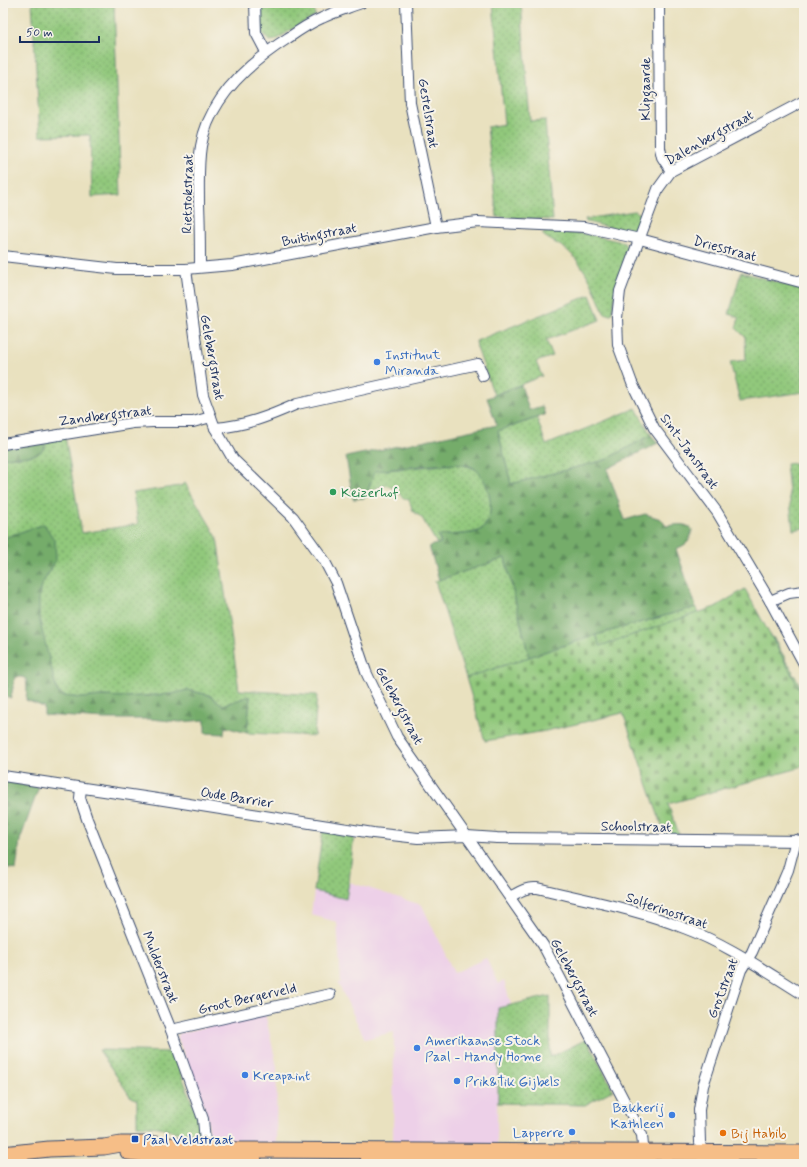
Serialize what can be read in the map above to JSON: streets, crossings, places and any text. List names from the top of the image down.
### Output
{
  "streets": {
    "street": [
      "Klipgaarde",
      "Gestelstraat",
      "Dalenbergstraat",
      "Rietstokstraat",
      "Buitingstraat",
      "Driesstraat",
      "Gelebergstraat",
      "Zandbergstraat",
      "Sint-Janstraat",
      "Oude Barrier",
      "Schoolstraat",
      "Solferinostraat",
      "Mulderstraat",
      "Grotstraat",
      "Groot Bergerveld"
    ]
  },
  "crossings": [
    ["Klipgaarde", "Dalenbergstraat"],
    ["Gestelstraat", "Buitingstraat"],
    ["Dalenbergstraat", "Buitingstraat"],
    ["Dalenbergstraat", "Driesstraat"],
    ["Dalenbergstraat", "Sint-Janstraat"],
    ["Rietstokstraat", "Buitingstraat"],
    ["Buitingstraat", "Driesstraat"],
    ["Buitingstraat", "Gelebergstraat"],
    ["Buitingstraat", "Sint-Janstraat"],
    ["Driesstraat", "Sint-Janstraat"],
    ["Gelebergstraat", "Zandbergstraat"],
    ["Gelebergstraat", "Oude Barrier"],
    ["Gelebergstraat", "Schoolstraat"],
    ["Gelebergstraat", "Solferinostraat"],
    ["Oude Barrier", "Schoolstraat"],
    ["Oude Barrier", "Mulderstraat"],
    ["Schoolstraat", "Grotstraat"],
    ["Solferinostraat", "Grotstraat"],
    ["Mulderstraat", "Groot Bergerveld"]
  ],
  "places": {
    "other": [
      "Instituut Miranda",
      "Keizerhof",
      "Amerikaanse Stock Paal - Handy Home",
      "Kreapaint",
      "Prik&Tik Gijbels",
      "Bakkerij Kathleen",
      "Lapperre",
      "Bij Habib"
    ],
    "transit": ["Paal Veldstraat"]
  },
  "scale_bar": "50 m"
}
